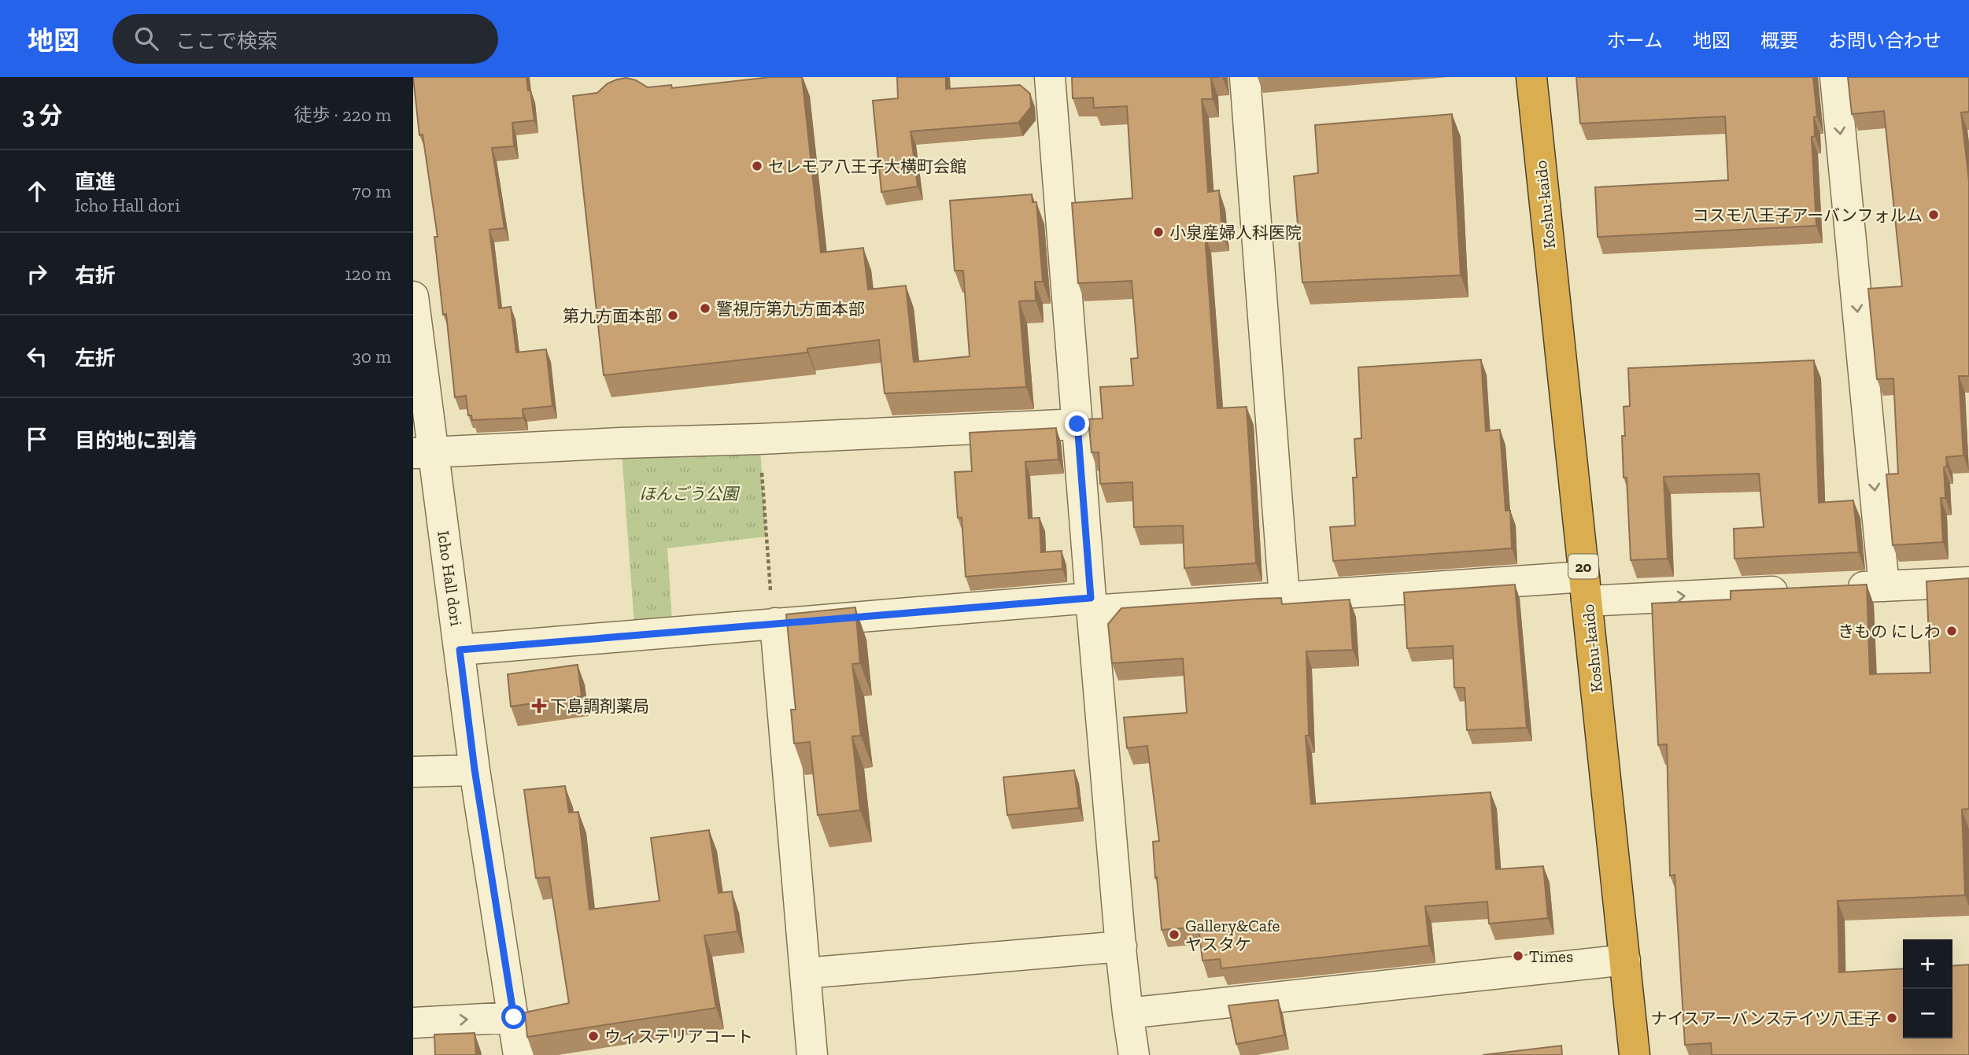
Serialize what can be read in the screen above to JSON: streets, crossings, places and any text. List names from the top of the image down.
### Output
{
  "streets": {
    "highway": ["Koshu-kaido", "20"],
    "street": ["Icho Hall dori"]
  },
  "parks": ["ほんごう公園"],
  "places": {
    "other": [
      "セレモア八王子大横町会館",
      "コスモ八王子アーバンフォルム",
      "小泉産婦人科医院",
      "警視庁第九方面本部",
      "第九方面本部",
      "きもの にしわ",
      "Gallery&Cafe ヤスタケ",
      "Times",
      "ナイスアーバンステイツ八王子",
      "ウィステリアコート"
    ],
    "health": ["下島調剤薬局"]
  },
  "page": {
    "header": "地図",
    "search": "ここで検索",
    "nav": [
      "ホーム",
      "地図",
      "概要",
      "お問い合わせ"
    ],
    "heading": ["3 分", "徒歩 · 220 m"],
    "list": [
      ["直進", "Icho Hall dori", "70 m"],
      ["右折", "120 m"],
      ["左折", "30 m"],
      "目的地に到着"
    ],
    "map_buttons": ["+", "−"]
  }
}
